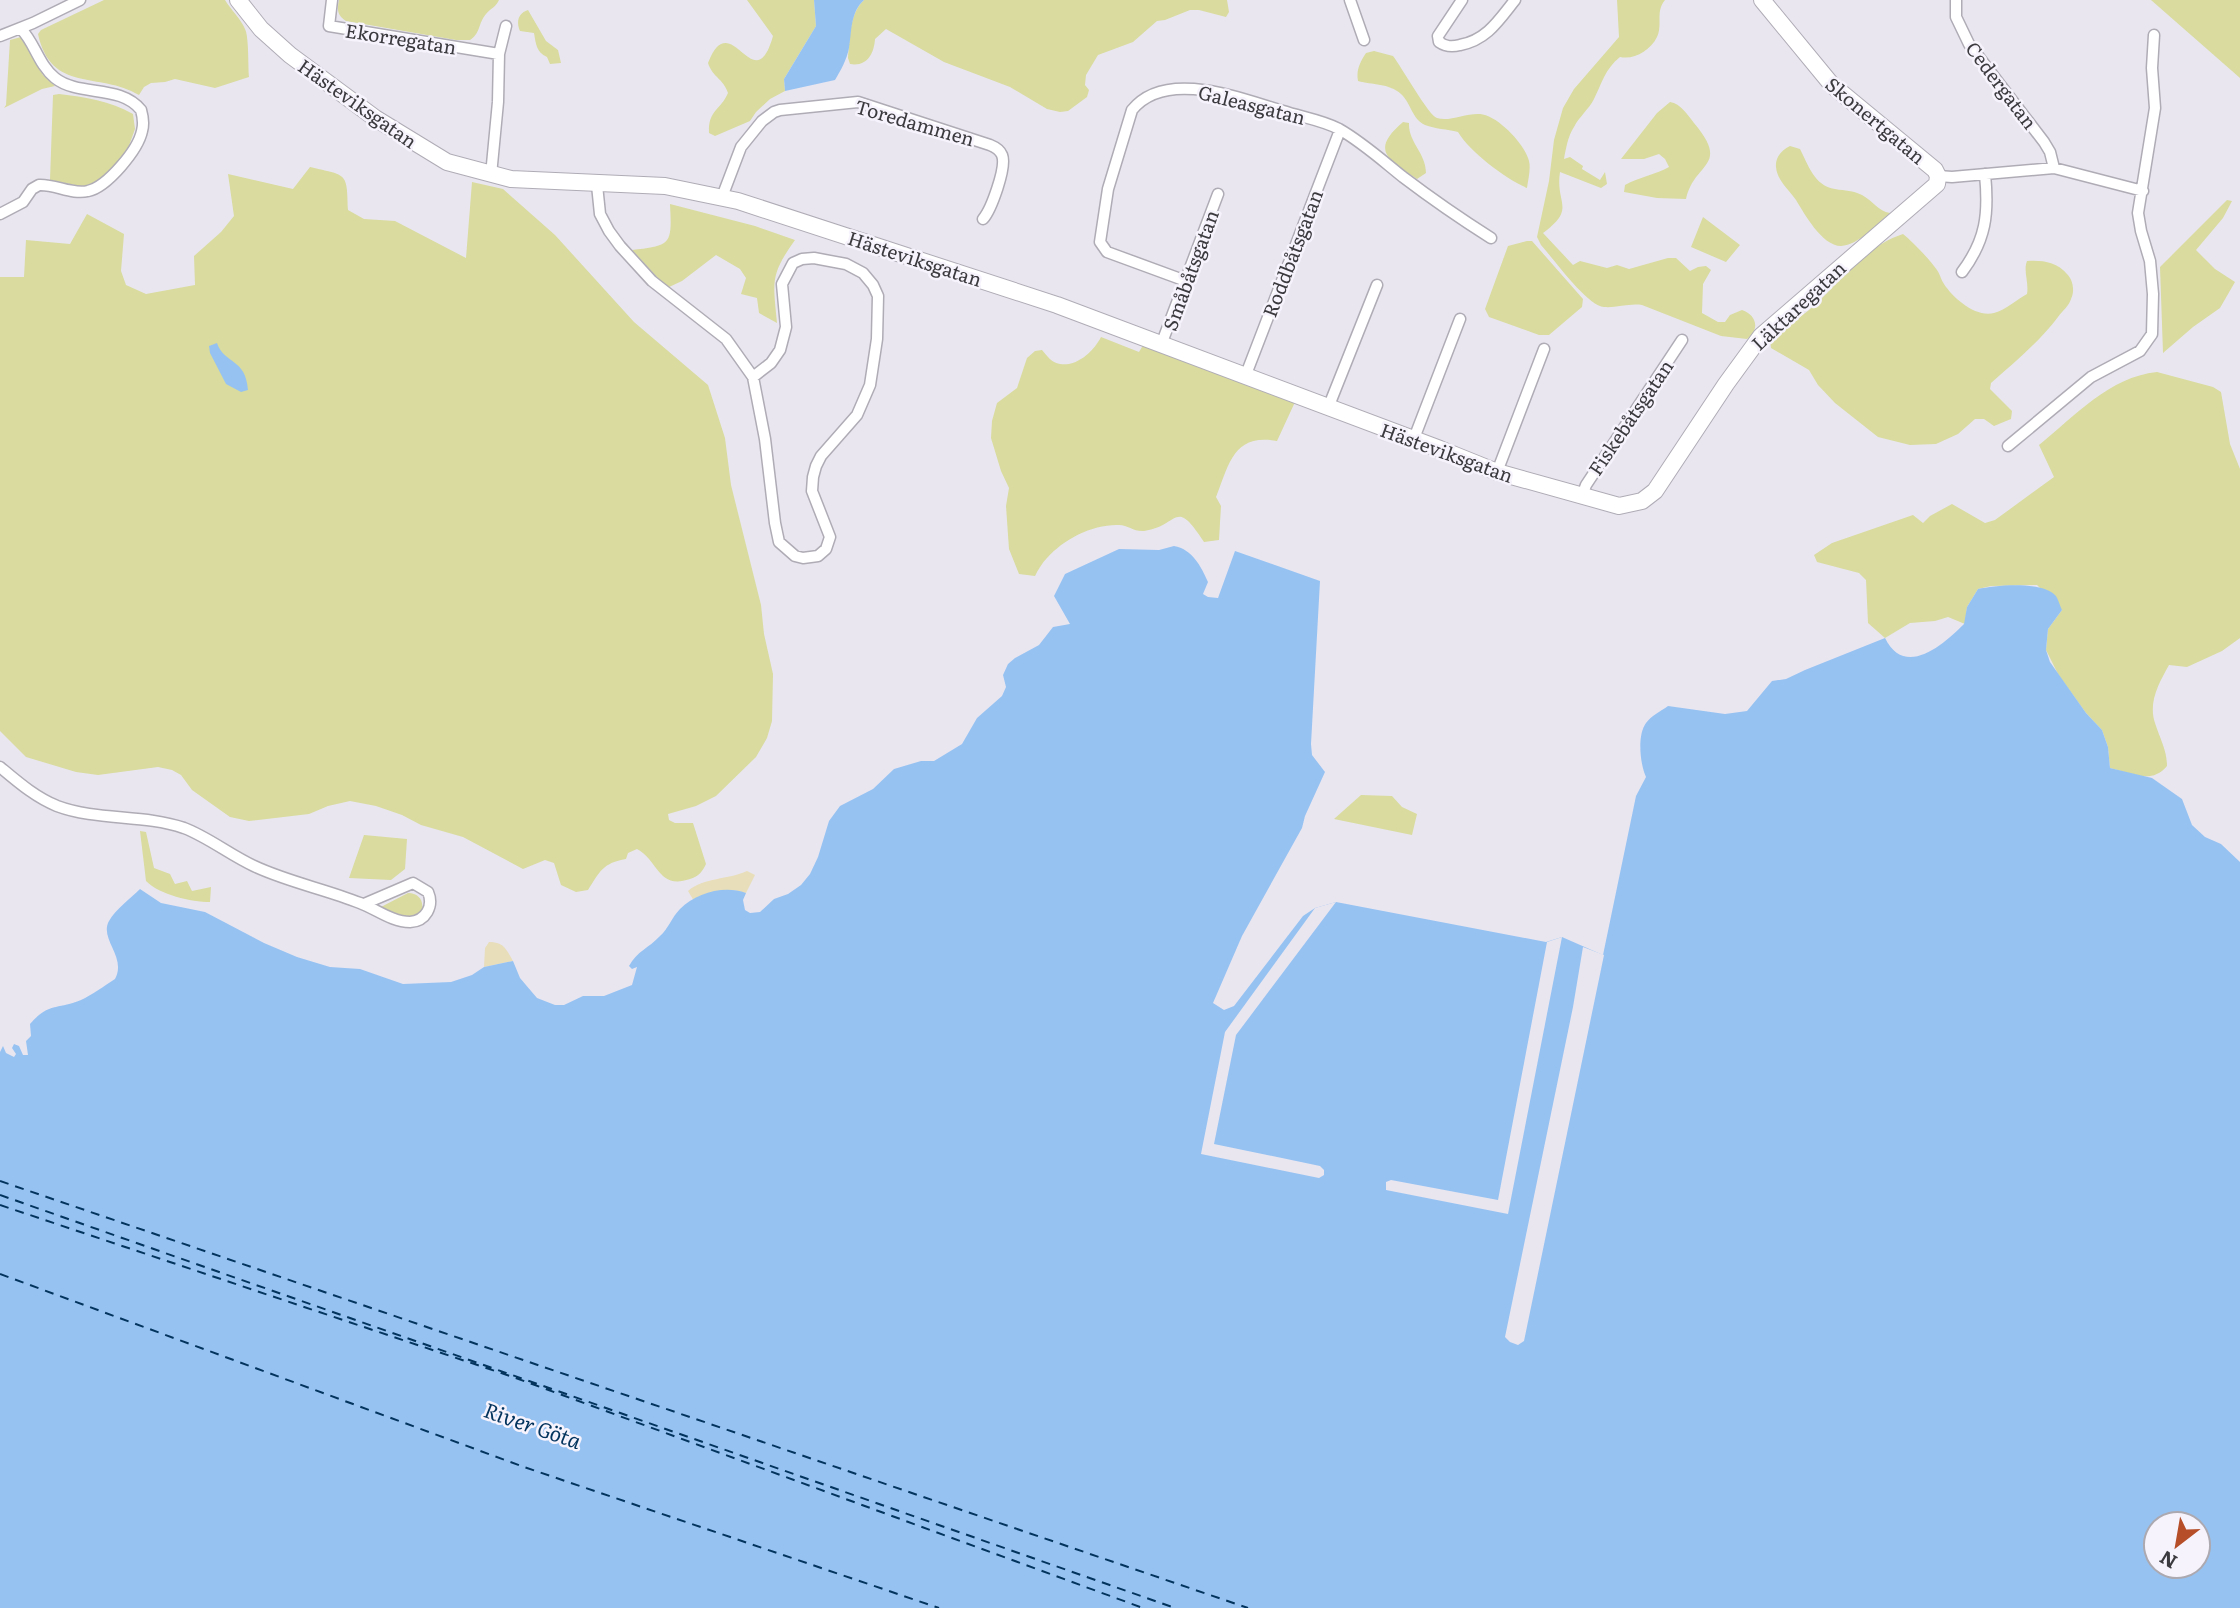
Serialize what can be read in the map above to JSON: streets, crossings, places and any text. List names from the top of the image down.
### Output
{
  "streets": {
    "street": [
      "Ekorregatan",
      "Cedergatan",
      "Hästeviksgatan",
      "Galeasgatan",
      "Skonertgatan",
      "Toredammen",
      "Roddbåtsgatan",
      "Småbåtsgatan",
      "Läktaregatan",
      "Fiskebåtsgatan"
    ]
  },
  "crossings": [
    ["Cedergatan", "Skonertgatan"],
    ["Hästeviksgatan", "Toredammen"],
    ["Hästeviksgatan", "Roddbåtsgatan"],
    ["Hästeviksgatan", "Småbåtsgatan"],
    ["Hästeviksgatan", "Läktaregatan"],
    ["Hästeviksgatan", "Fiskebåtsgatan"],
    ["Galeasgatan", "Roddbåtsgatan"],
    ["Galeasgatan", "Småbåtsgatan"],
    ["Skonertgatan", "Läktaregatan"]
  ],
  "water": ["River Göta"],
  "north": "bottom left"
}
